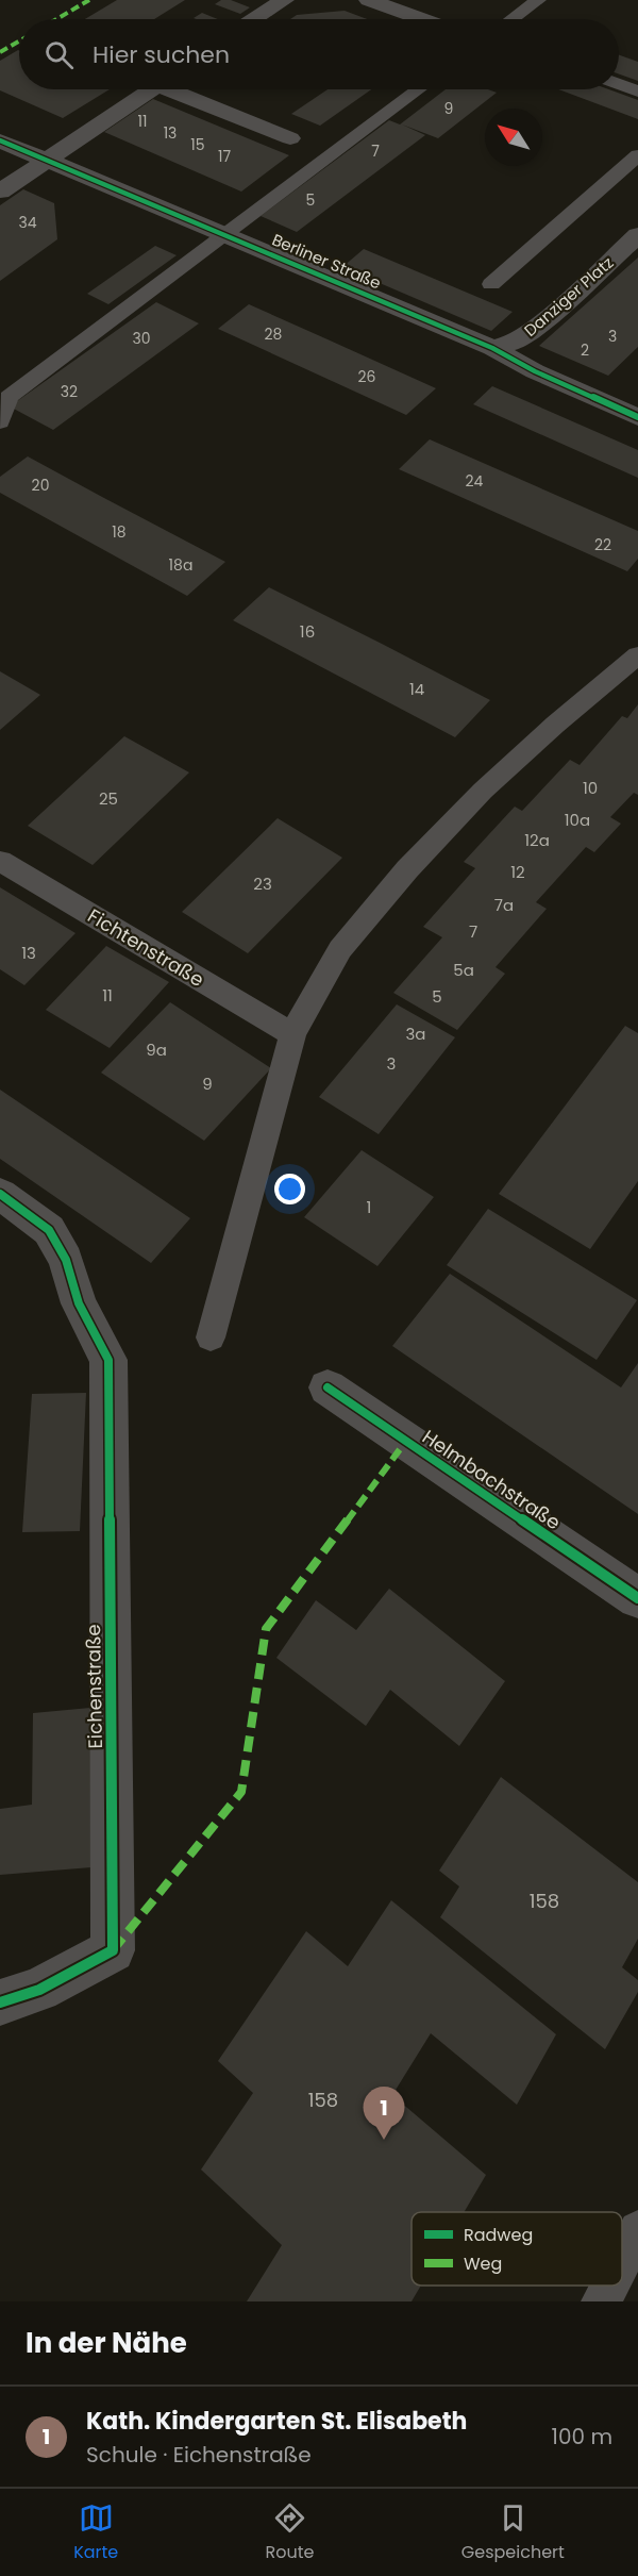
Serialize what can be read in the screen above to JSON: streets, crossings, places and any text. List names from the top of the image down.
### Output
{
  "streets": {
    "street": [
      "Berliner Straße",
      "Danziger Platz",
      "Helmbachstraße",
      "Eichenstraße"
    ],
    "lane": ["Fichtenstraße"]
  },
  "crossings": [
    ["Berliner Straße", "Danziger Platz"]
  ],
  "house_numbers": [
    "9",
    "11",
    "13",
    "15",
    "7",
    "17",
    "5",
    "34",
    "28",
    "3",
    "30",
    "2",
    "26",
    "32",
    "24",
    "20",
    "18",
    "22",
    "18a",
    "16",
    "14",
    "10",
    "25",
    "10a",
    "12a",
    "12",
    "23",
    "7a",
    "7",
    "13",
    "5a",
    "11",
    "5",
    "3a",
    "9a",
    "3",
    "9",
    "1",
    "158",
    "158"
  ],
  "legend": ["Radweg", "Weg"],
  "north": "top left",
  "page": {
    "search": "Hier suchen",
    "pins": "1",
    "heading": "In der Nähe",
    "list": [
      {
        "mark": "1",
        "name": "Kath. Kindergarten St. Elisabeth",
        "note": "Schule · Eichenstraße",
        "value": "100 m"
      }
    ],
    "nav": ["Karte", "Route", "Gespeichert"]
  }
}
